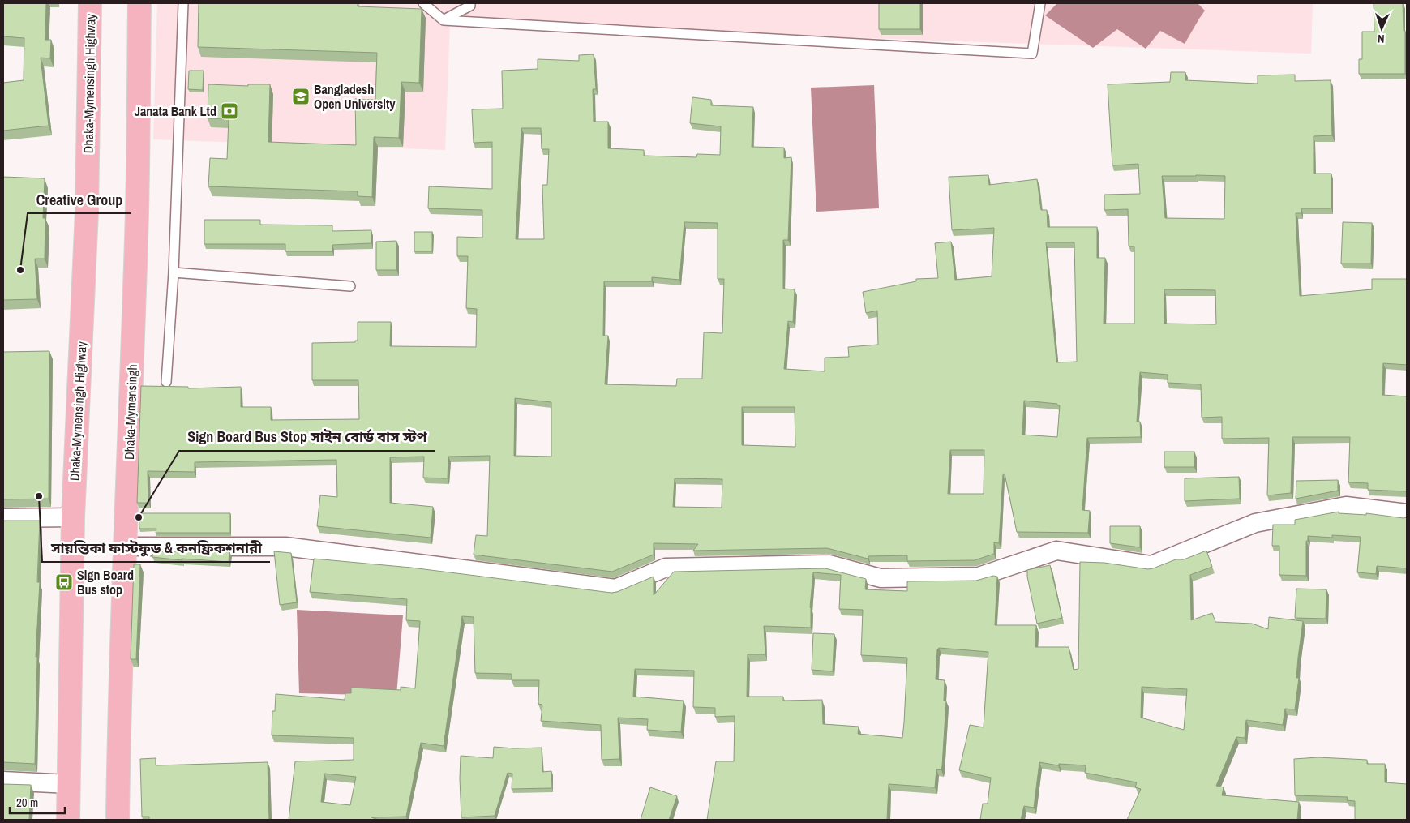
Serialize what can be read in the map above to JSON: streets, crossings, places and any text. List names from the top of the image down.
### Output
{
  "streets": {
    "highway": ["Dhaka-Mymensingh Highway", "Dhaka-Mymensingh"]
  },
  "places": {
    "school or university": ["Bangladesh Open University"],
    "bank": ["Janata Bank Ltd"],
    "other": ["Creative Group", "সায়ন্তিকা ফাস্টফুড & কনফ্রিকশনারী", "Sign Board Bus Stop সাইন বোর্ড বাস স্টপ"],
    "bus stop": ["Sign Board Bus stop"]
  },
  "scale_bar": "20 m",
  "north": "bottom"
}
